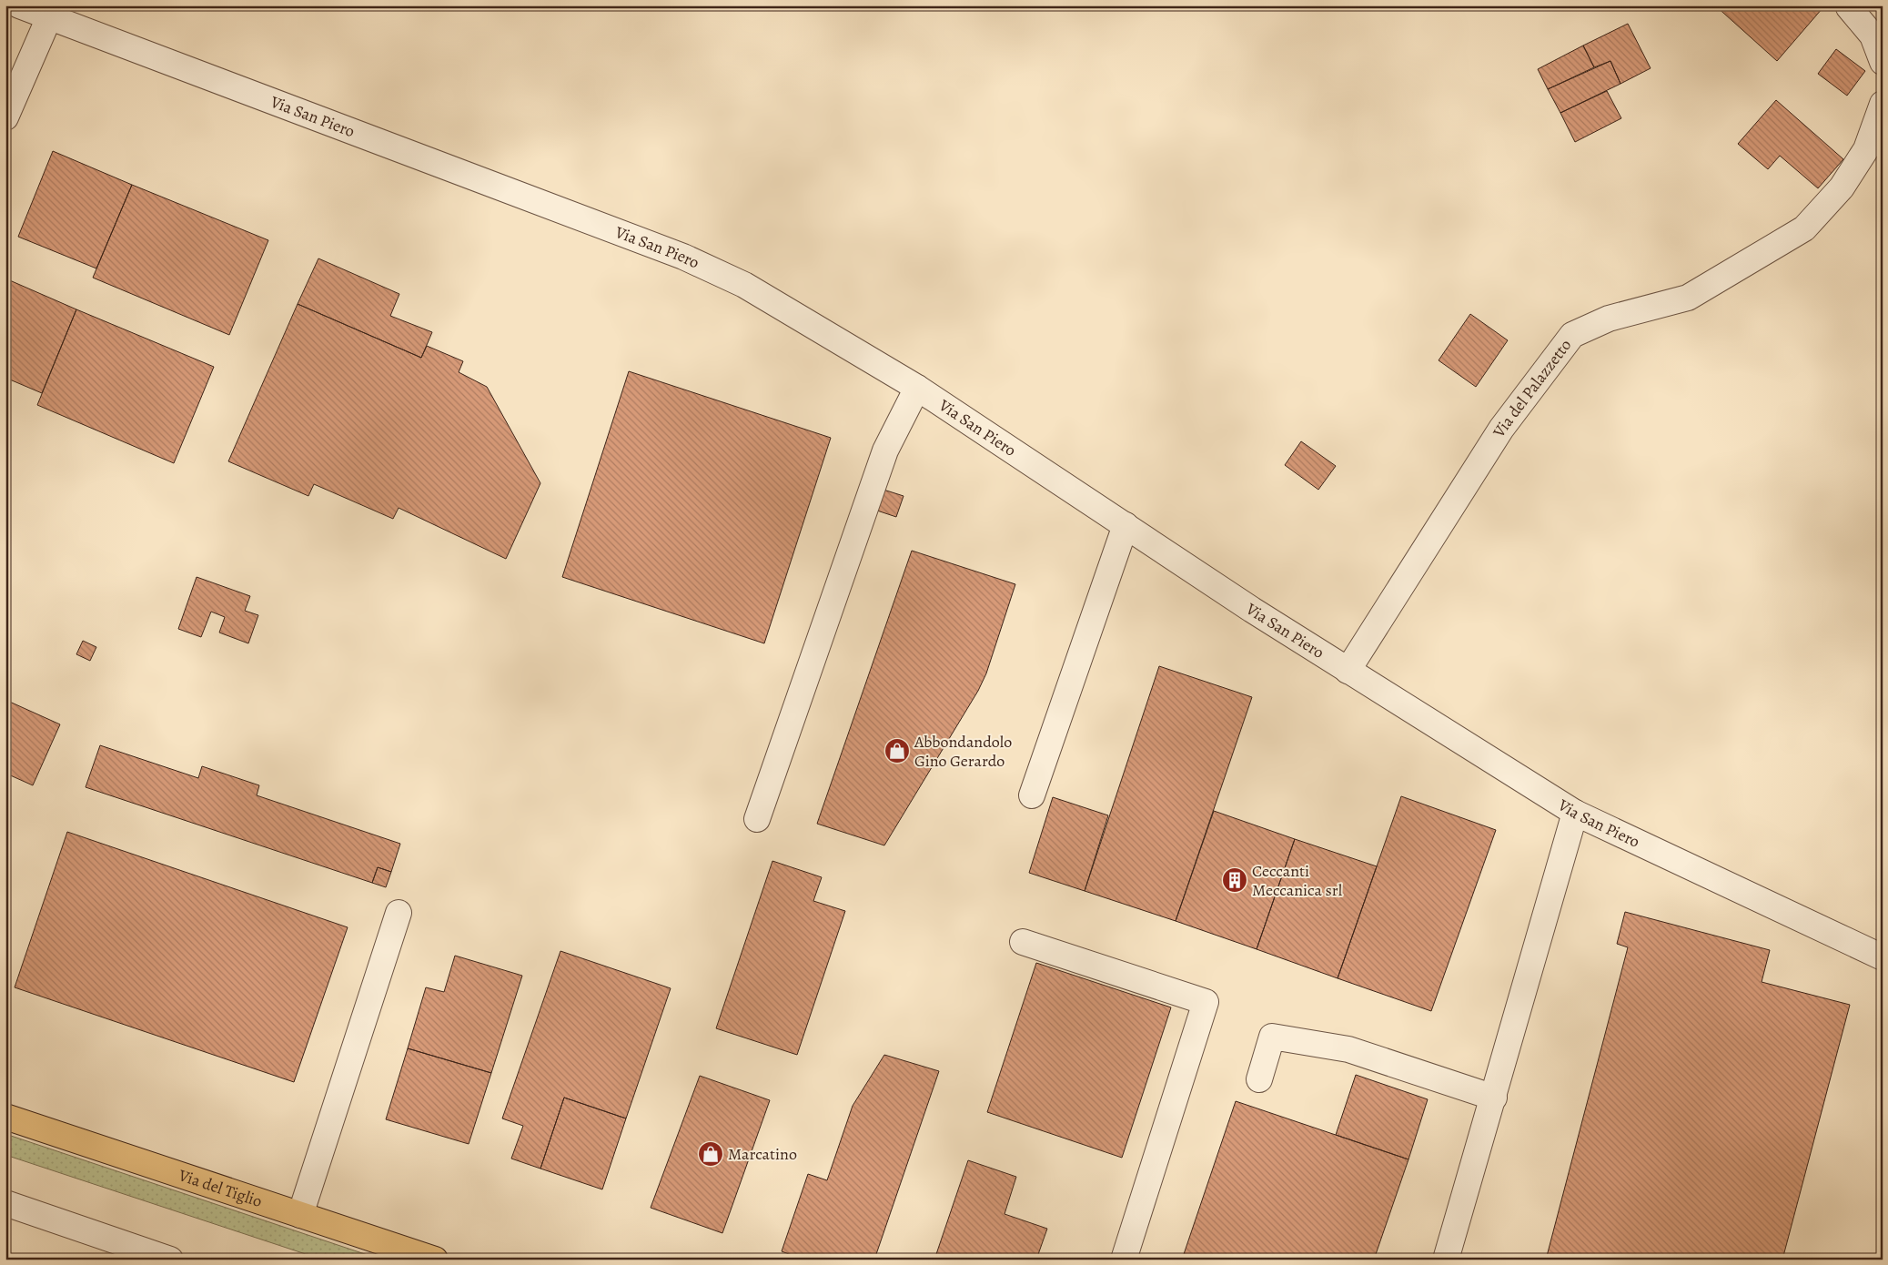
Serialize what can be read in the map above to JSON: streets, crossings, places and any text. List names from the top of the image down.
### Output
{
  "streets": {
    "main road": ["Via del Tiglio"],
    "street": ["Via San Piero", "Via del Palazzetto"]
  },
  "crossings": [
    ["Via San Piero", "Via del Palazzetto"]
  ],
  "places": {
    "shop": ["Abbondandolo Gino Gerardo", "Marcatino"],
    "building": ["Ceccanti Meccanica srl"]
  }
}
